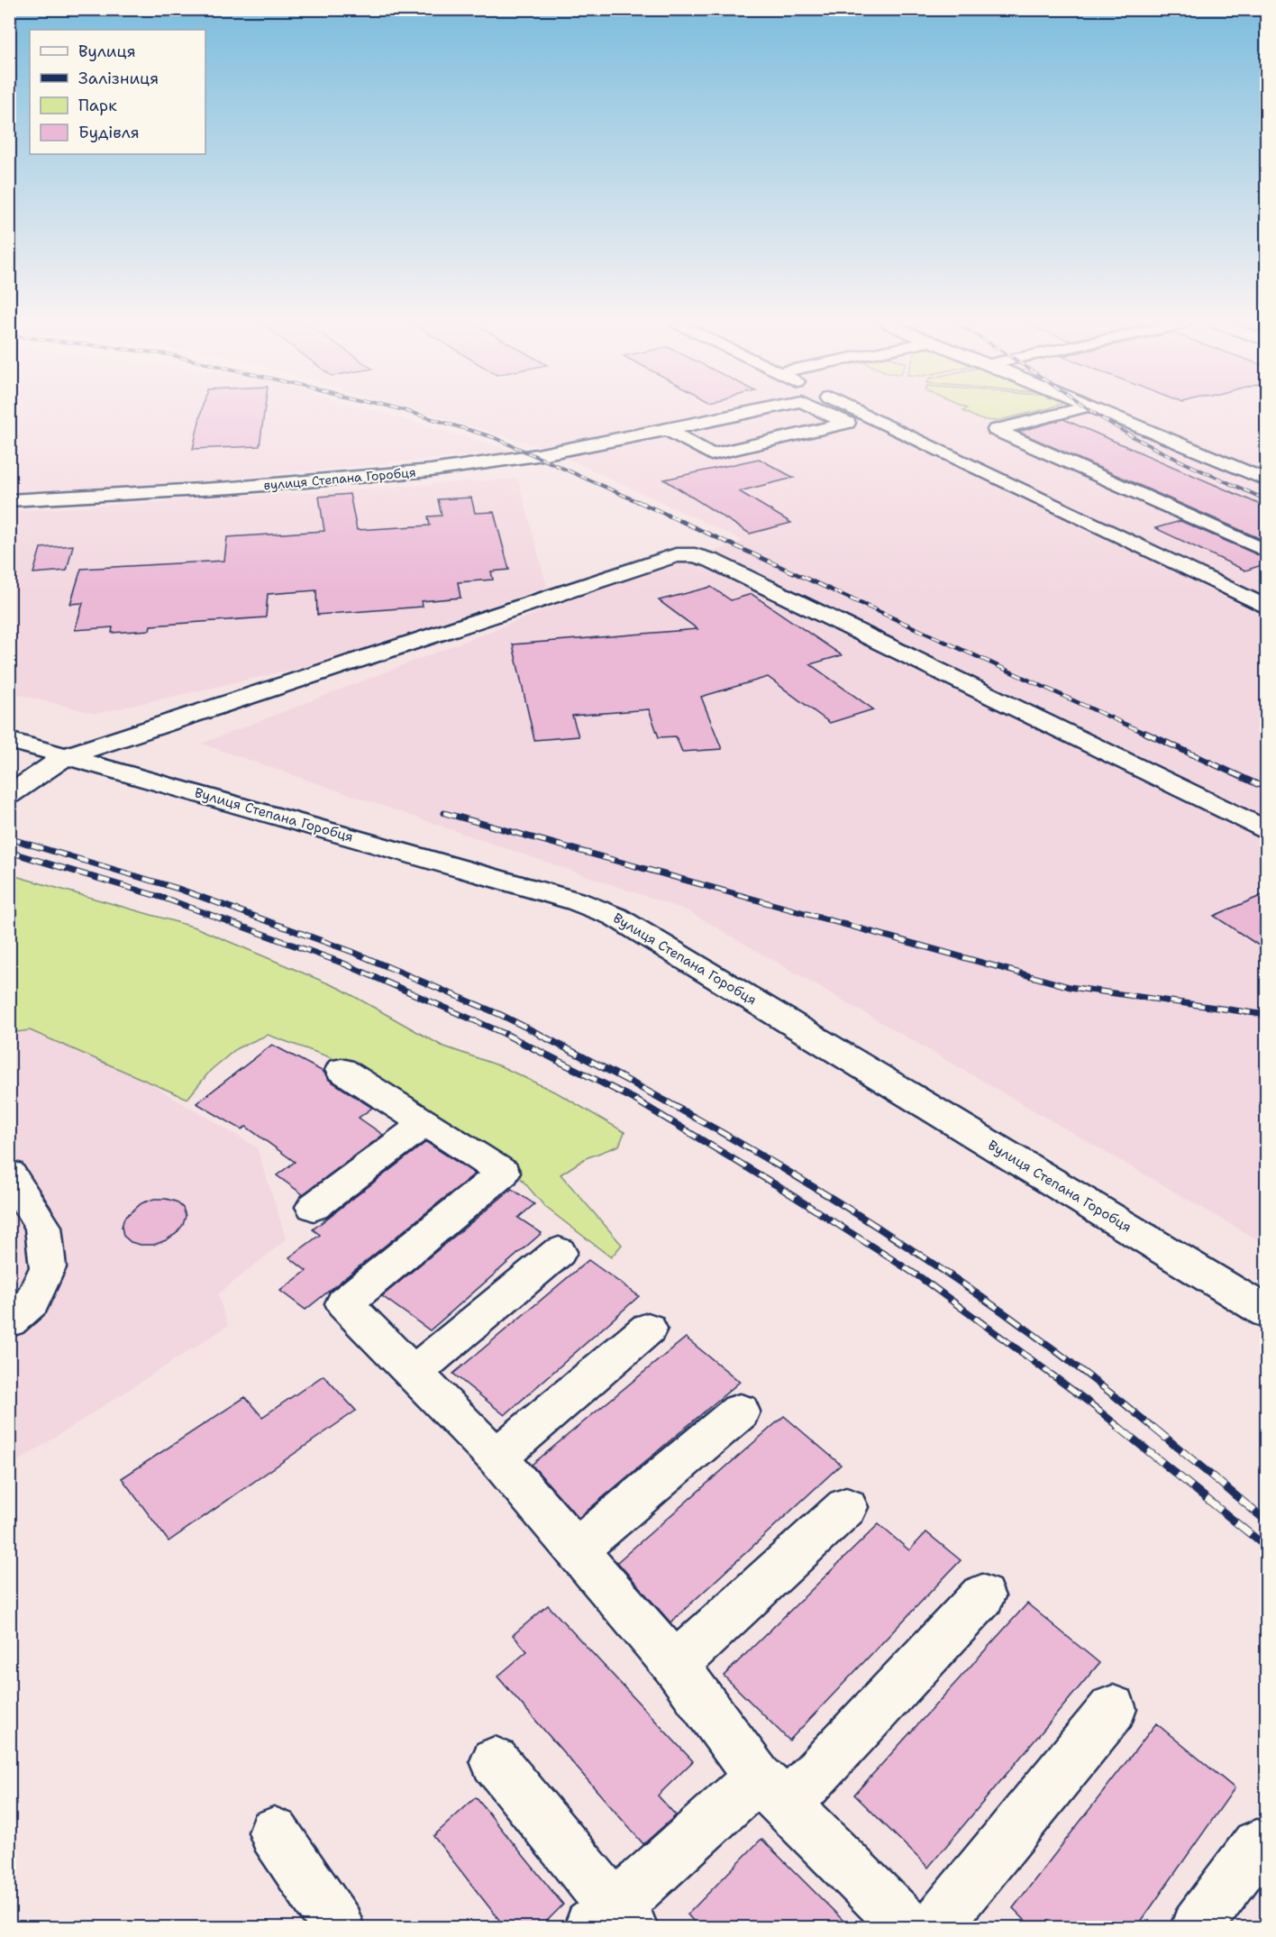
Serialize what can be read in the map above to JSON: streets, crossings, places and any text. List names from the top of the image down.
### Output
{
  "streets": {
    "street": ["вулиця Степана Горобця", "Вулиця Степана Горобця"]
  },
  "legend": [
    "Вулиця",
    "Залізниця",
    "Парк",
    "Будівля"
  ]
}
